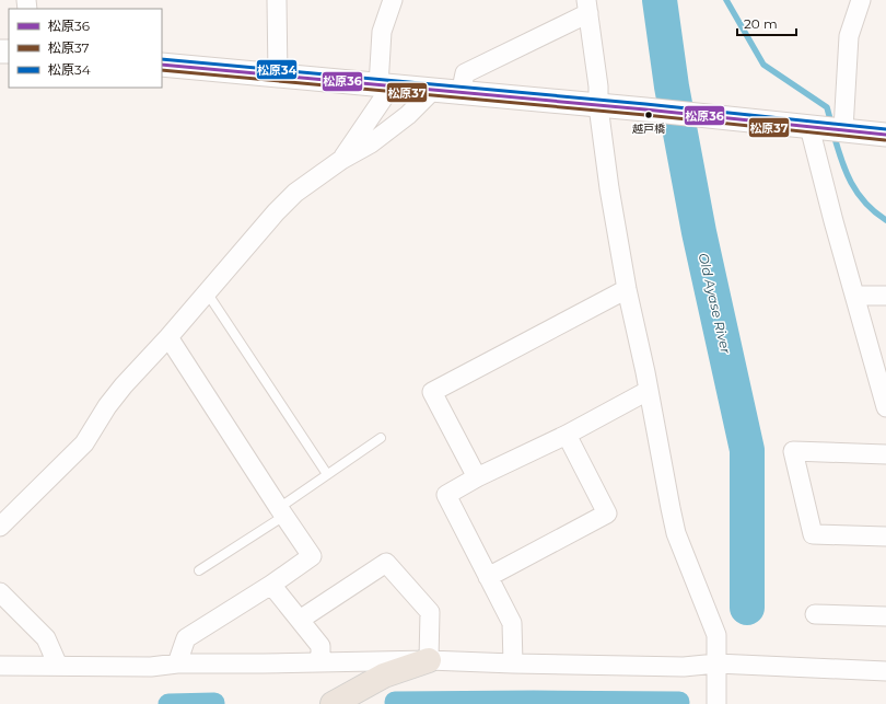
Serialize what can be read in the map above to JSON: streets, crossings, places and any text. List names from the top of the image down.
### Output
{
  "water": ["Old Ayase River"],
  "places": ["越戸橋"],
  "lines": ["transit line 松原34", "transit line 松原36", "transit line 松原37"],
  "legend": ["松原36", "松原37", "松原34"],
  "scale_bar": "20 m"
}
